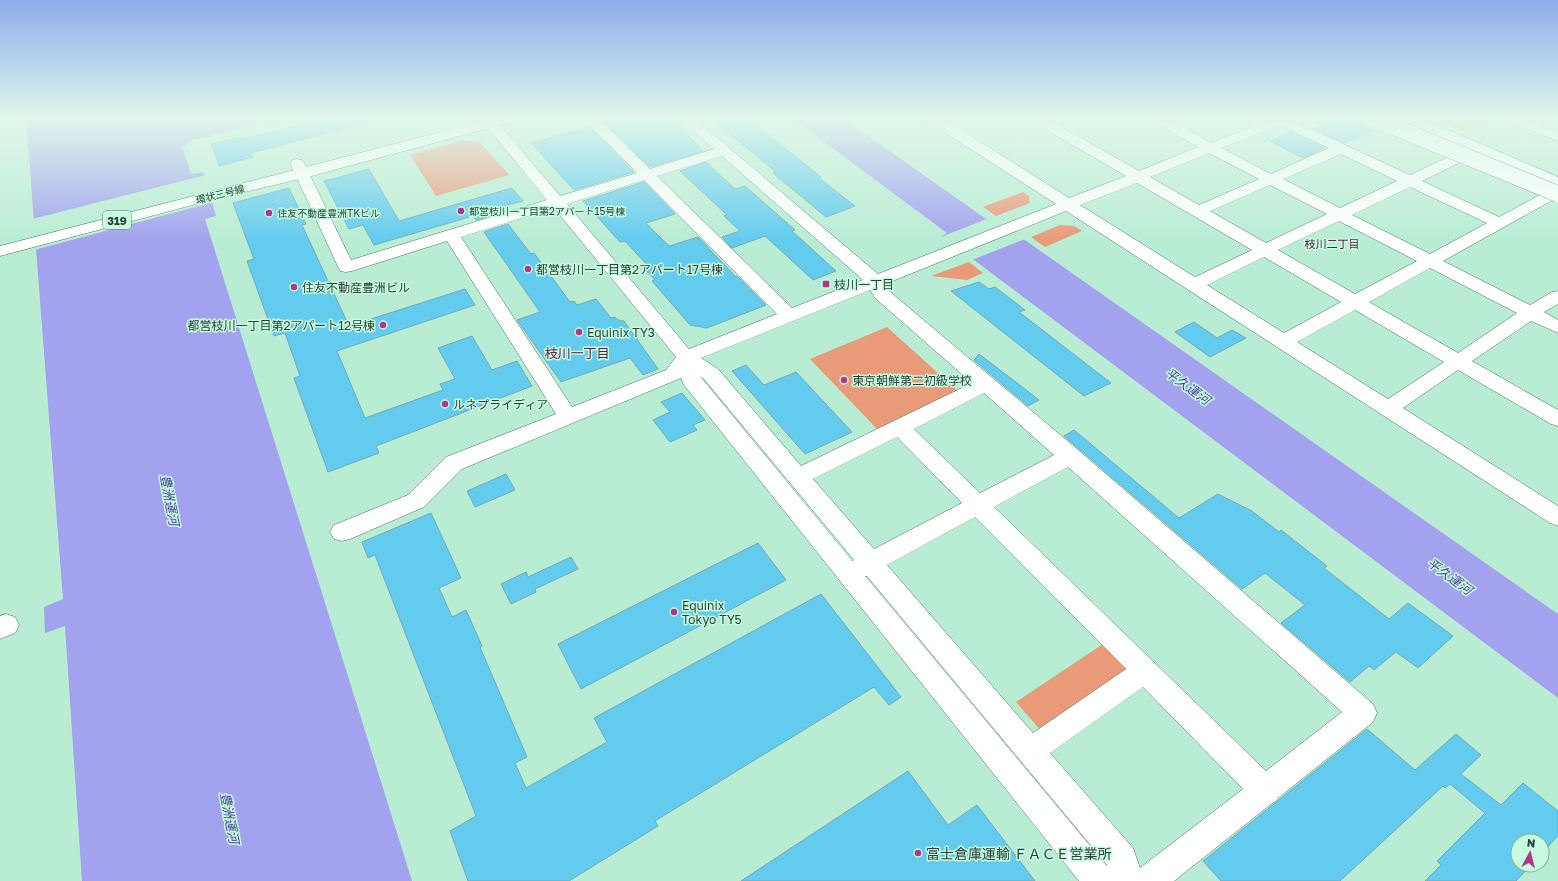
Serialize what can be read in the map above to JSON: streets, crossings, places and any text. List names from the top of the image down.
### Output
{
  "streets": {
    "main road": ["環状三号線", "319"]
  },
  "districts": ["枝川二丁目", "枝川一丁目"],
  "water": ["平久運河", "豊洲運河"],
  "places": {
    "other": [
      "都営枝川一丁目第2アパート15号棟",
      "住友不動産豊洲TKビル",
      "都営枝川一丁目第2アパート17号棟",
      "住友不動産豊洲ビル",
      "都営枝川一丁目第2アパート12号棟",
      "Equinix TY3",
      "東京朝鮮第二初級学校",
      "ルネプライディア",
      "Equinix Tokyo TY5",
      "富士倉庫運輸 ＦＡＣＥ営業所"
    ],
    "transit": ["枝川一丁目"]
  },
  "north": "top"
}
